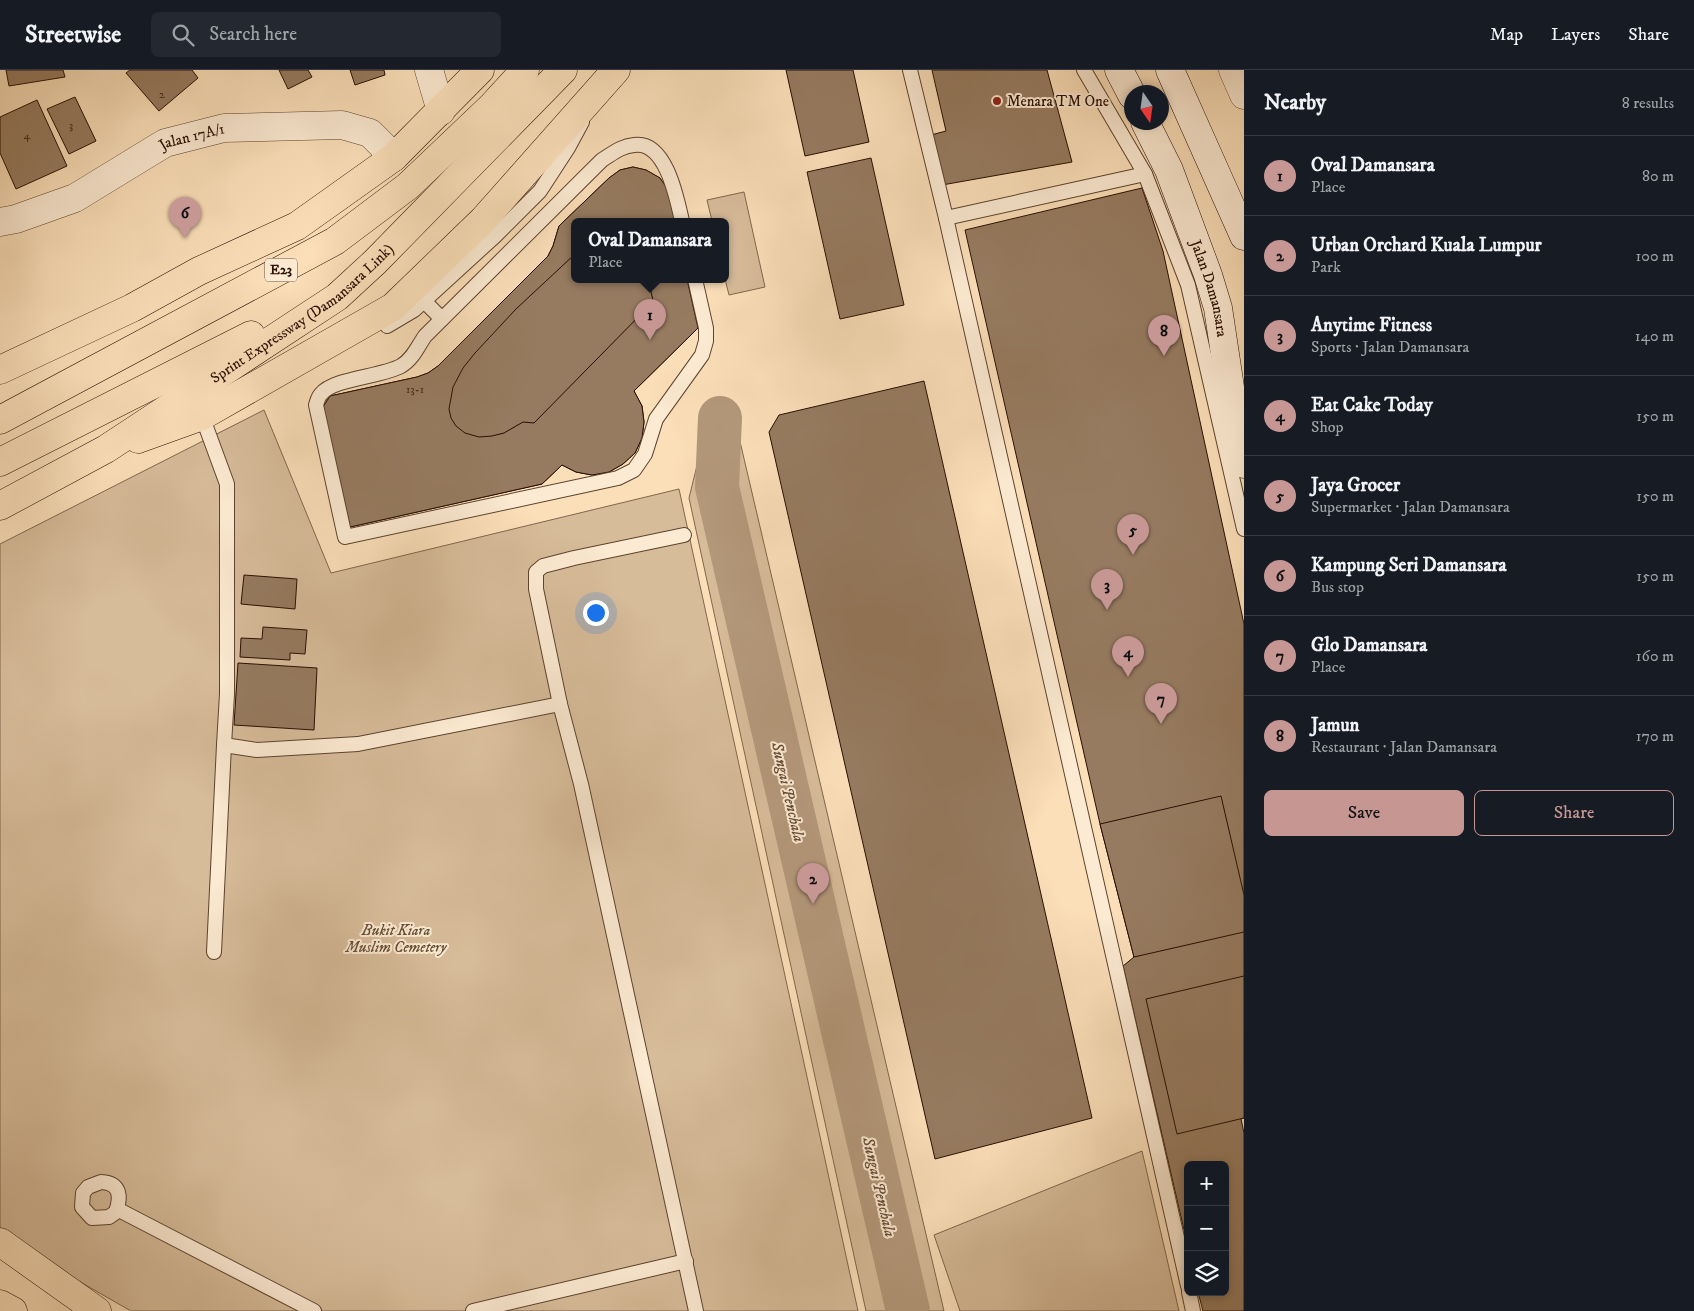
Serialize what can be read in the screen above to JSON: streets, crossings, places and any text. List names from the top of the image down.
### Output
{
  "streets": {
    "highway": ["E23", "Sprint Expressway (Damansara Link)"],
    "main road": ["Jalan 17A/1", "Jalan Damansara"]
  },
  "water": ["Sungai Penchala"],
  "parks": ["Bukit Kiara Muslim Cemetery"],
  "places": ["Menara TM One"],
  "house_numbers": [
    "2",
    "3",
    "4",
    "13-1"
  ],
  "north": "bottom",
  "page": {
    "header": "Streetwise",
    "search": "Search here",
    "nav": ["Map", "Layers", "Share"],
    "heading": ["Nearby", "8 results"],
    "list": [
      {
        "mark": "1",
        "name": "Oval Damansara",
        "note": "Place",
        "value": "80 m"
      },
      {
        "mark": "2",
        "name": "Urban Orchard Kuala Lumpur",
        "note": "Park",
        "value": "100 m"
      },
      {
        "mark": "3",
        "name": "Anytime Fitness",
        "note": "Sports · Jalan Damansara",
        "value": "140 m"
      },
      {
        "mark": "4",
        "name": "Eat Cake Today",
        "note": "Shop",
        "value": "150 m"
      },
      {
        "mark": "5",
        "name": "Jaya Grocer",
        "note": "Supermarket · Jalan Damansara",
        "value": "150 m"
      },
      {
        "mark": "6",
        "name": "Kampung Seri Damansara",
        "note": "Bus stop",
        "value": "150 m"
      },
      {
        "mark": "7",
        "name": "Glo Damansara",
        "note": "Place",
        "value": "160 m"
      },
      {
        "mark": "8",
        "name": "Jamun",
        "note": "Restaurant · Jalan Damansara",
        "value": "170 m"
      }
    ],
    "pins": [
      "6",
      "1",
      "8",
      "5",
      "3",
      "4",
      "7",
      "2"
    ],
    "popup": ["Oval Damansara", "Place"],
    "buttons": ["Save", "Share"],
    "map_buttons": ["+", "−"]
  }
}
